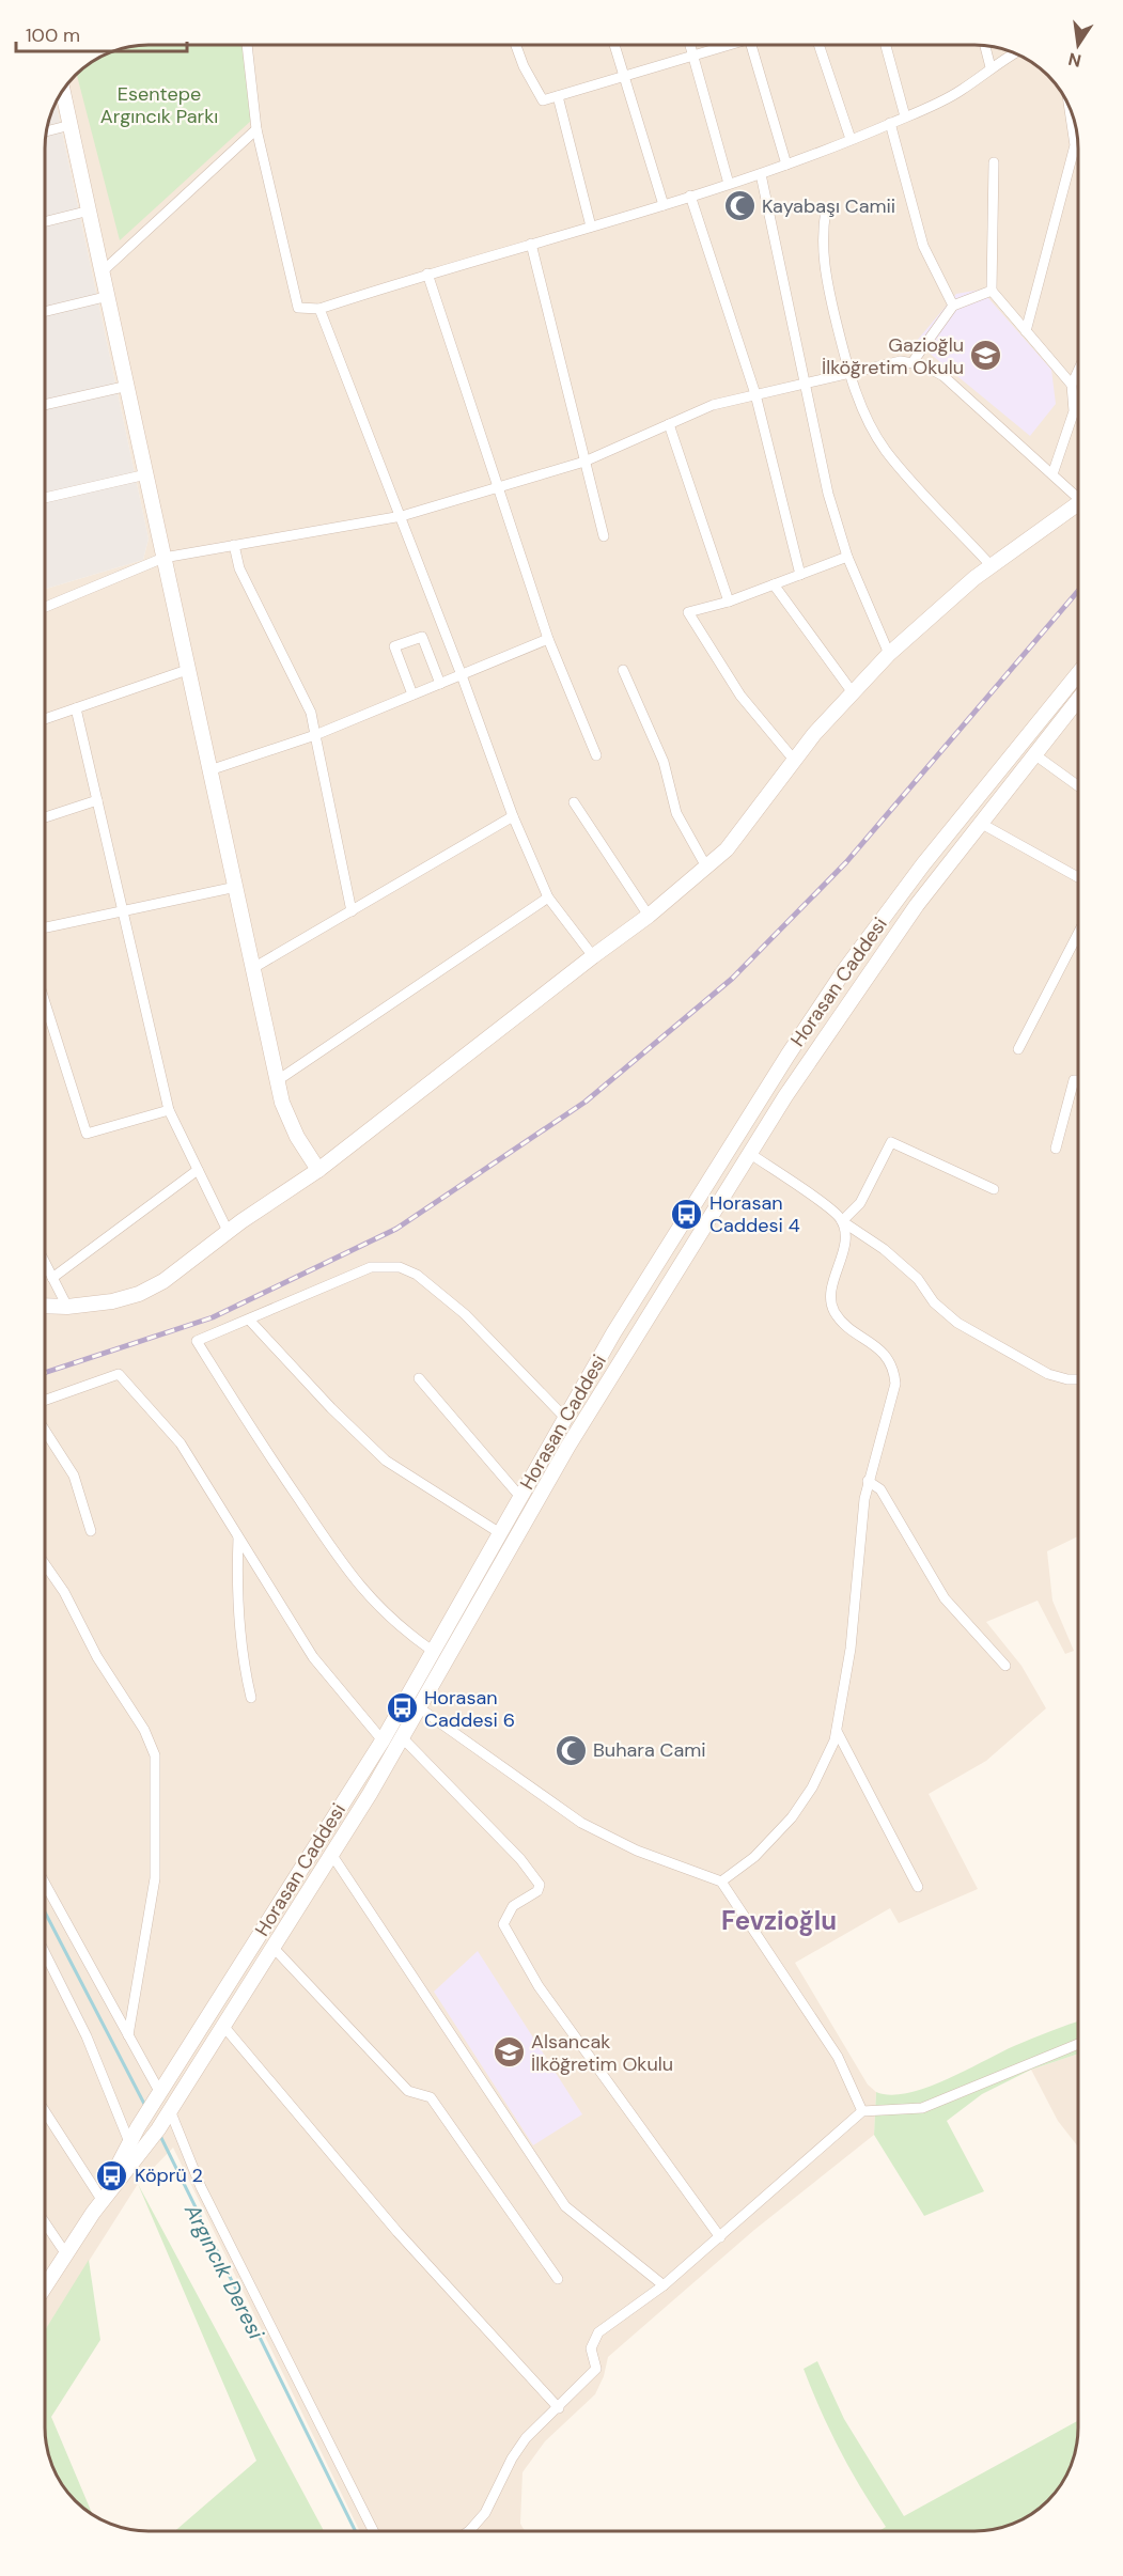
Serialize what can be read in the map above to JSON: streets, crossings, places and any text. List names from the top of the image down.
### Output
{
  "streets": {
    "street": ["Horasan Caddesi"]
  },
  "districts": ["Fevzioğlu"],
  "water": ["Argıncık Deresi"],
  "parks": ["Esentepe Argıncık Parkı"],
  "places": {
    "mosque": ["Kayabaşı Camii", "Buhara Cami"],
    "school or university": ["Gazioğlu İlköğretim Okulu", "Alsancak İlköğretim Okulu"],
    "bus stop": ["Horasan Caddesi 4", "Horasan Caddesi 6", "Köprü 2"]
  },
  "scale_bar": "100 m",
  "north": "bottom"
}
